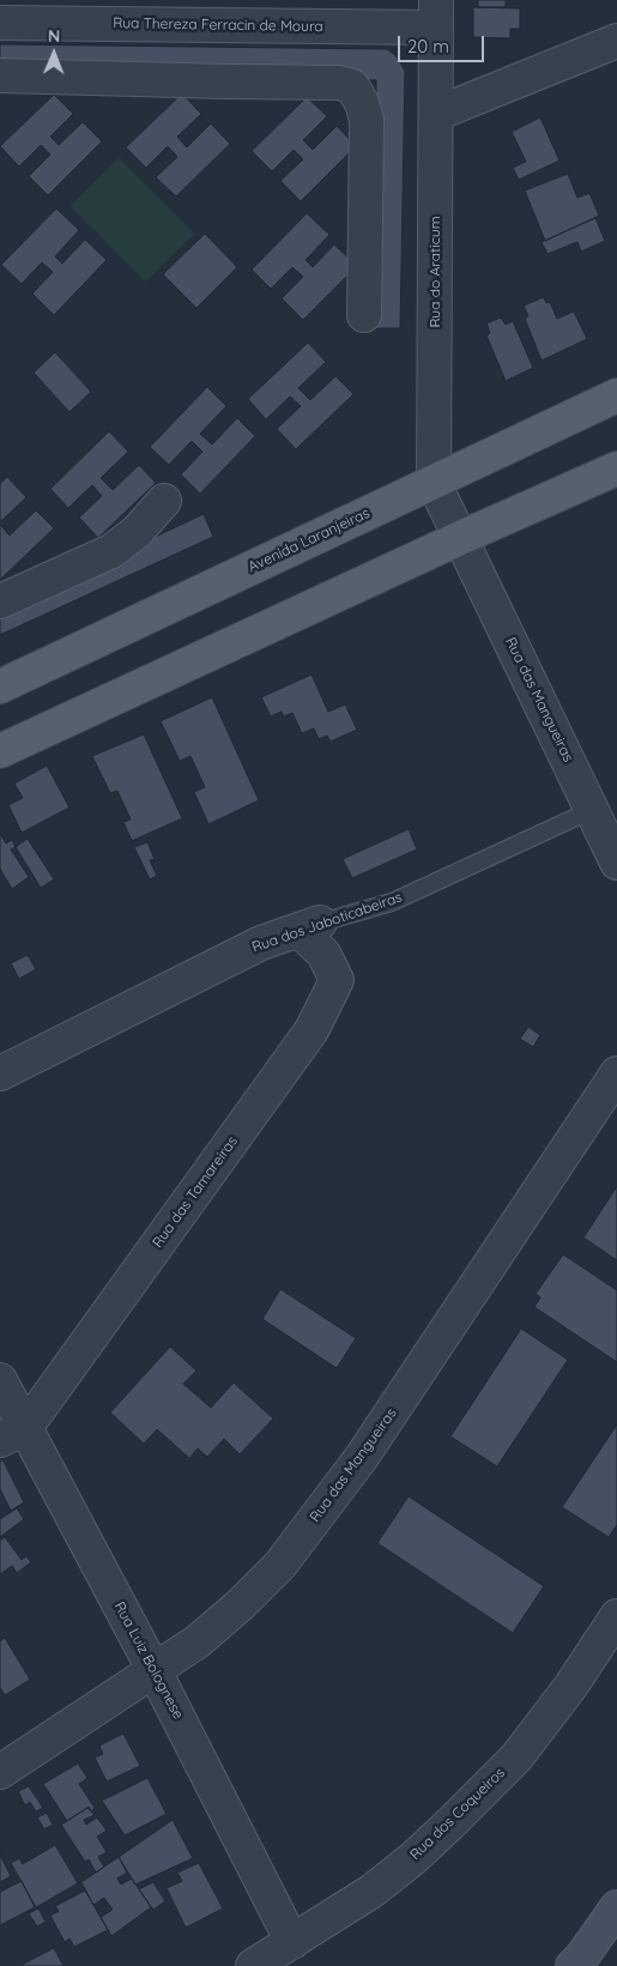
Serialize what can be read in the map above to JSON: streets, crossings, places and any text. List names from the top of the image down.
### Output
{
  "streets": {
    "main road": ["Avenida Laranjeiras"],
    "street": [
      "Rua Thereza Ferracin de Moura",
      "Rua do Araticum",
      "Rua das Mangueiras",
      "Rua dos Jaboticabeiras",
      "Rua das Tamareiras",
      "Rua Luiz Bolognese",
      "Rua dos Coqueiros"
    ]
  },
  "crossings": [
    ["Rua Thereza Ferracin de Moura", "Rua do Araticum"],
    ["Rua do Araticum", "Avenida Laranjeiras"],
    ["Rua do Araticum", "Rua das Mangueiras"],
    ["Rua das Mangueiras", "Rua dos Jaboticabeiras"],
    ["Rua das Mangueiras", "Rua Luiz Bolognese"],
    ["Rua dos Jaboticabeiras", "Rua das Tamareiras"],
    ["Rua das Tamareiras", "Rua Luiz Bolognese"],
    ["Rua Luiz Bolognese", "Rua dos Coqueiros"]
  ],
  "scale_bar": "20 m",
  "north": "top"
}
